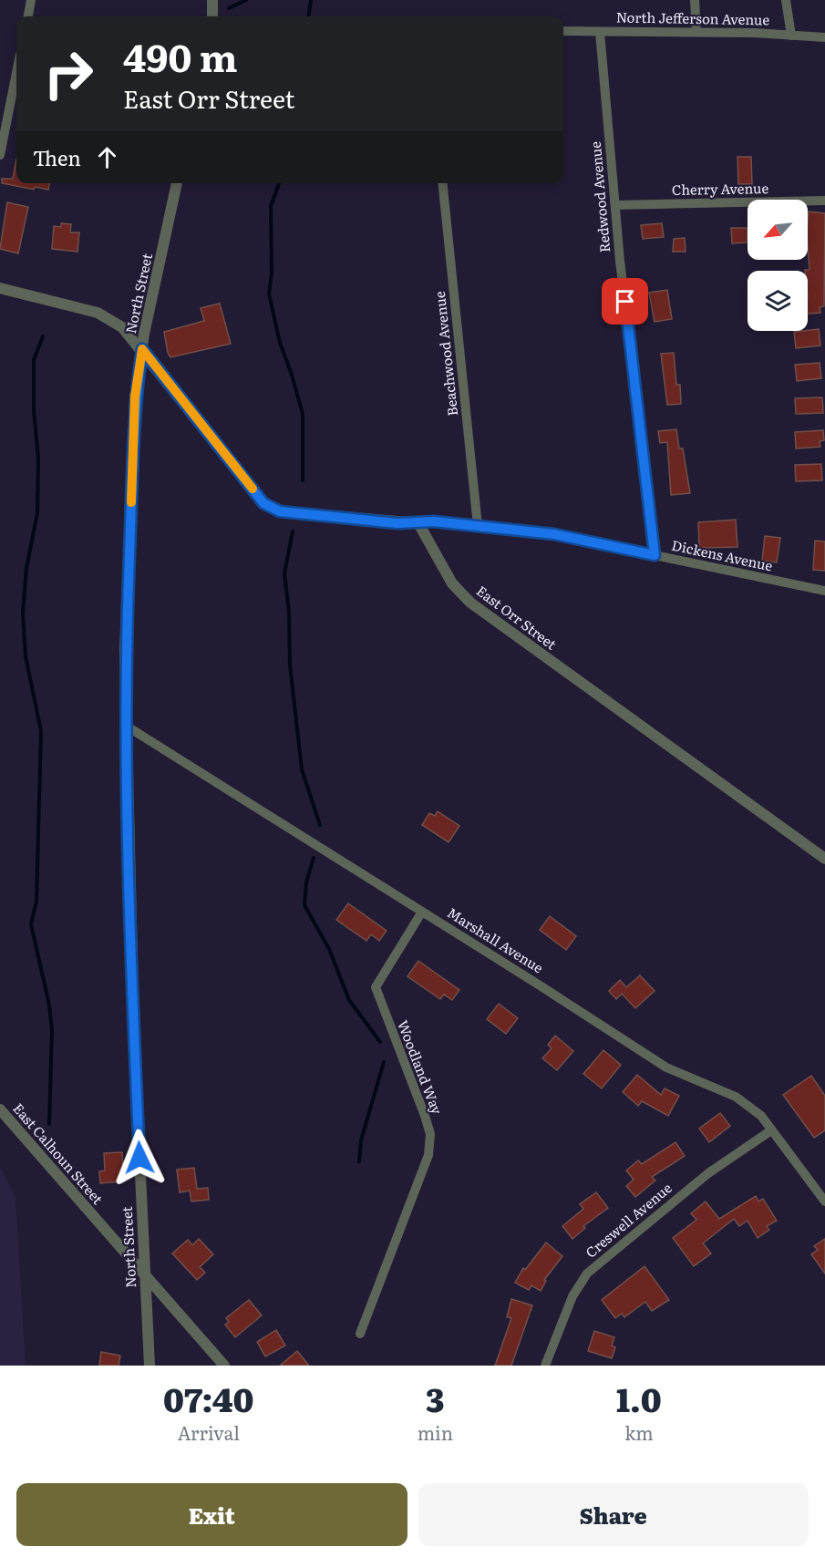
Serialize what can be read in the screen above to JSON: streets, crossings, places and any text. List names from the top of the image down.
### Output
{
  "streets": {
    "street": [
      "North Jefferson Avenue",
      "Cherry Avenue",
      "Redwood Avenue",
      "North Street",
      "Beachwood Avenue",
      "Dickens Avenue",
      "East Orr Street",
      "Marshall Avenue",
      "Woodland Way",
      "East Calhoun Street",
      "Creswell Avenue"
    ]
  },
  "crossings": [
    ["North Jefferson Avenue", "Redwood Avenue"],
    ["Cherry Avenue", "Redwood Avenue"],
    ["Redwood Avenue", "Dickens Avenue"],
    ["North Street", "Marshall Avenue"],
    ["North Street", "East Calhoun Street"],
    ["Beachwood Avenue", "Dickens Avenue"],
    ["Dickens Avenue", "East Orr Street"],
    ["Marshall Avenue", "Woodland Way"],
    ["Marshall Avenue", "Creswell Avenue"]
  ],
  "north": "bottom left",
  "page": {
    "turn": ["490 m", "East Orr Street"],
    "then": "Then",
    "eta": [
      "07:40",
      "Arrival",
      "3",
      "min",
      "1.0",
      "km"
    ],
    "buttons": ["Exit", "Share"]
  }
}
